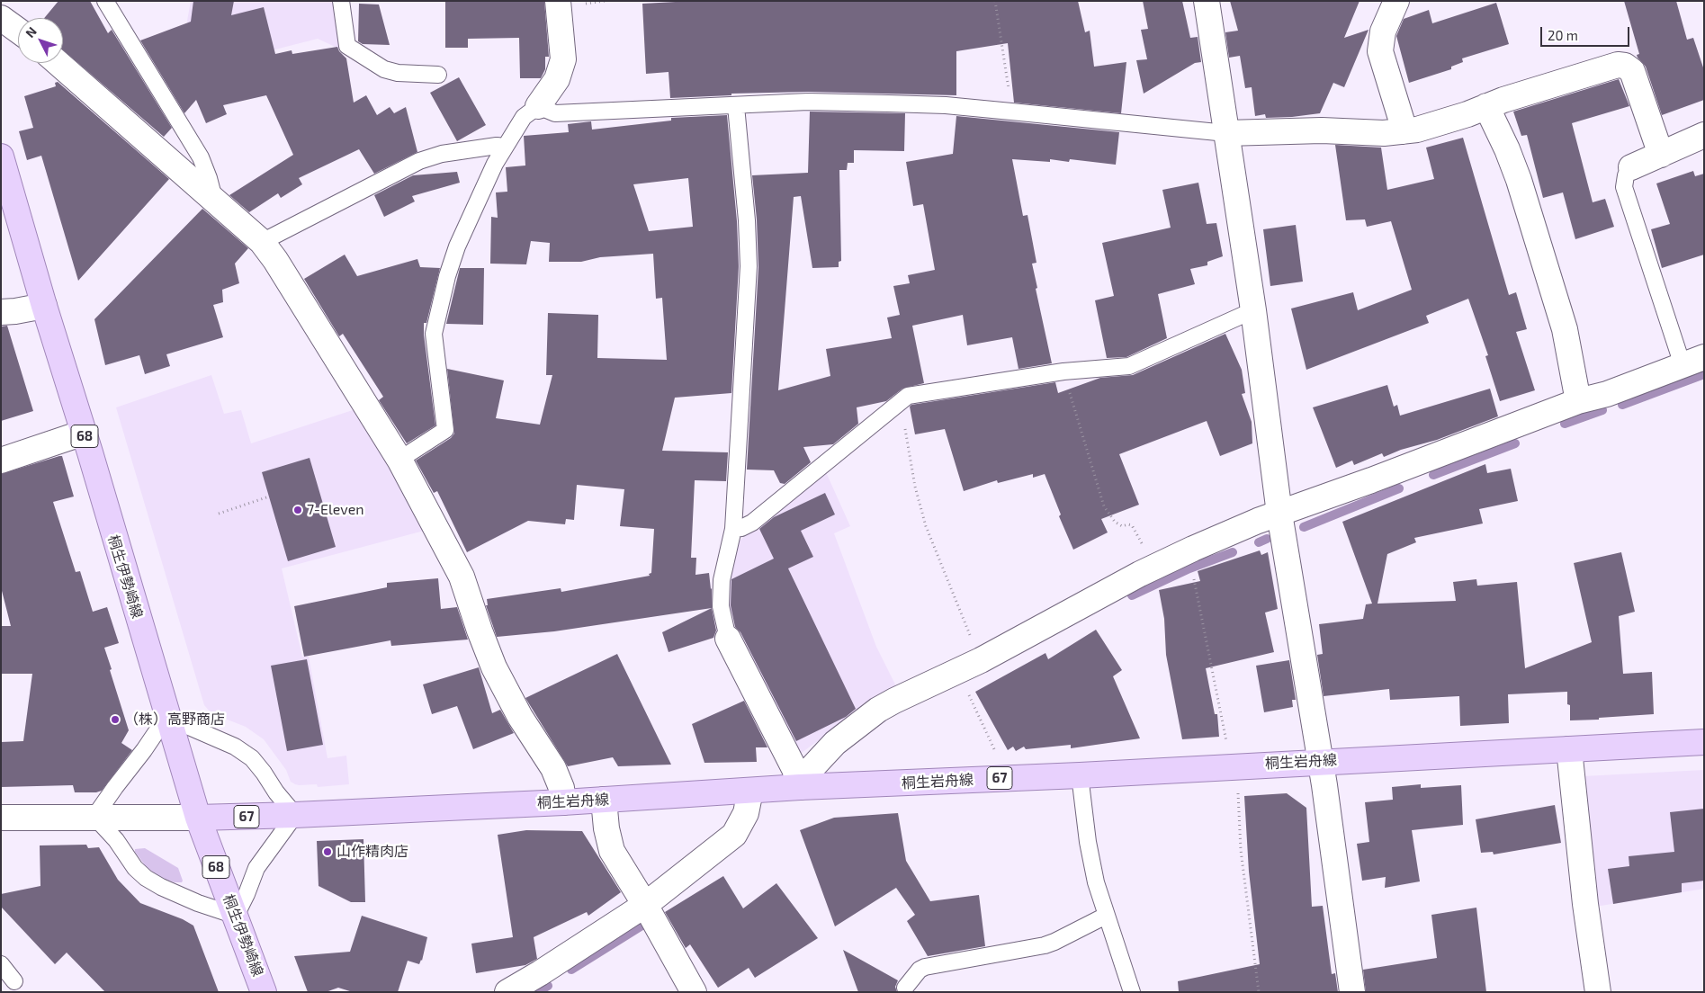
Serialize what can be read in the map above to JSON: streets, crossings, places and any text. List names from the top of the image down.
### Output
{
  "streets": {
    "main road": [
      "68",
      "桐生伊勢崎線",
      "桐生岩舟線",
      "67"
    ]
  },
  "crossings": [
    ["桐生伊勢崎線", "桐生岩舟線"]
  ],
  "places": ["7-Eleven", "（株）高野商店", "山作精肉店"],
  "scale_bar": "20 m",
  "north": "top left"
}
